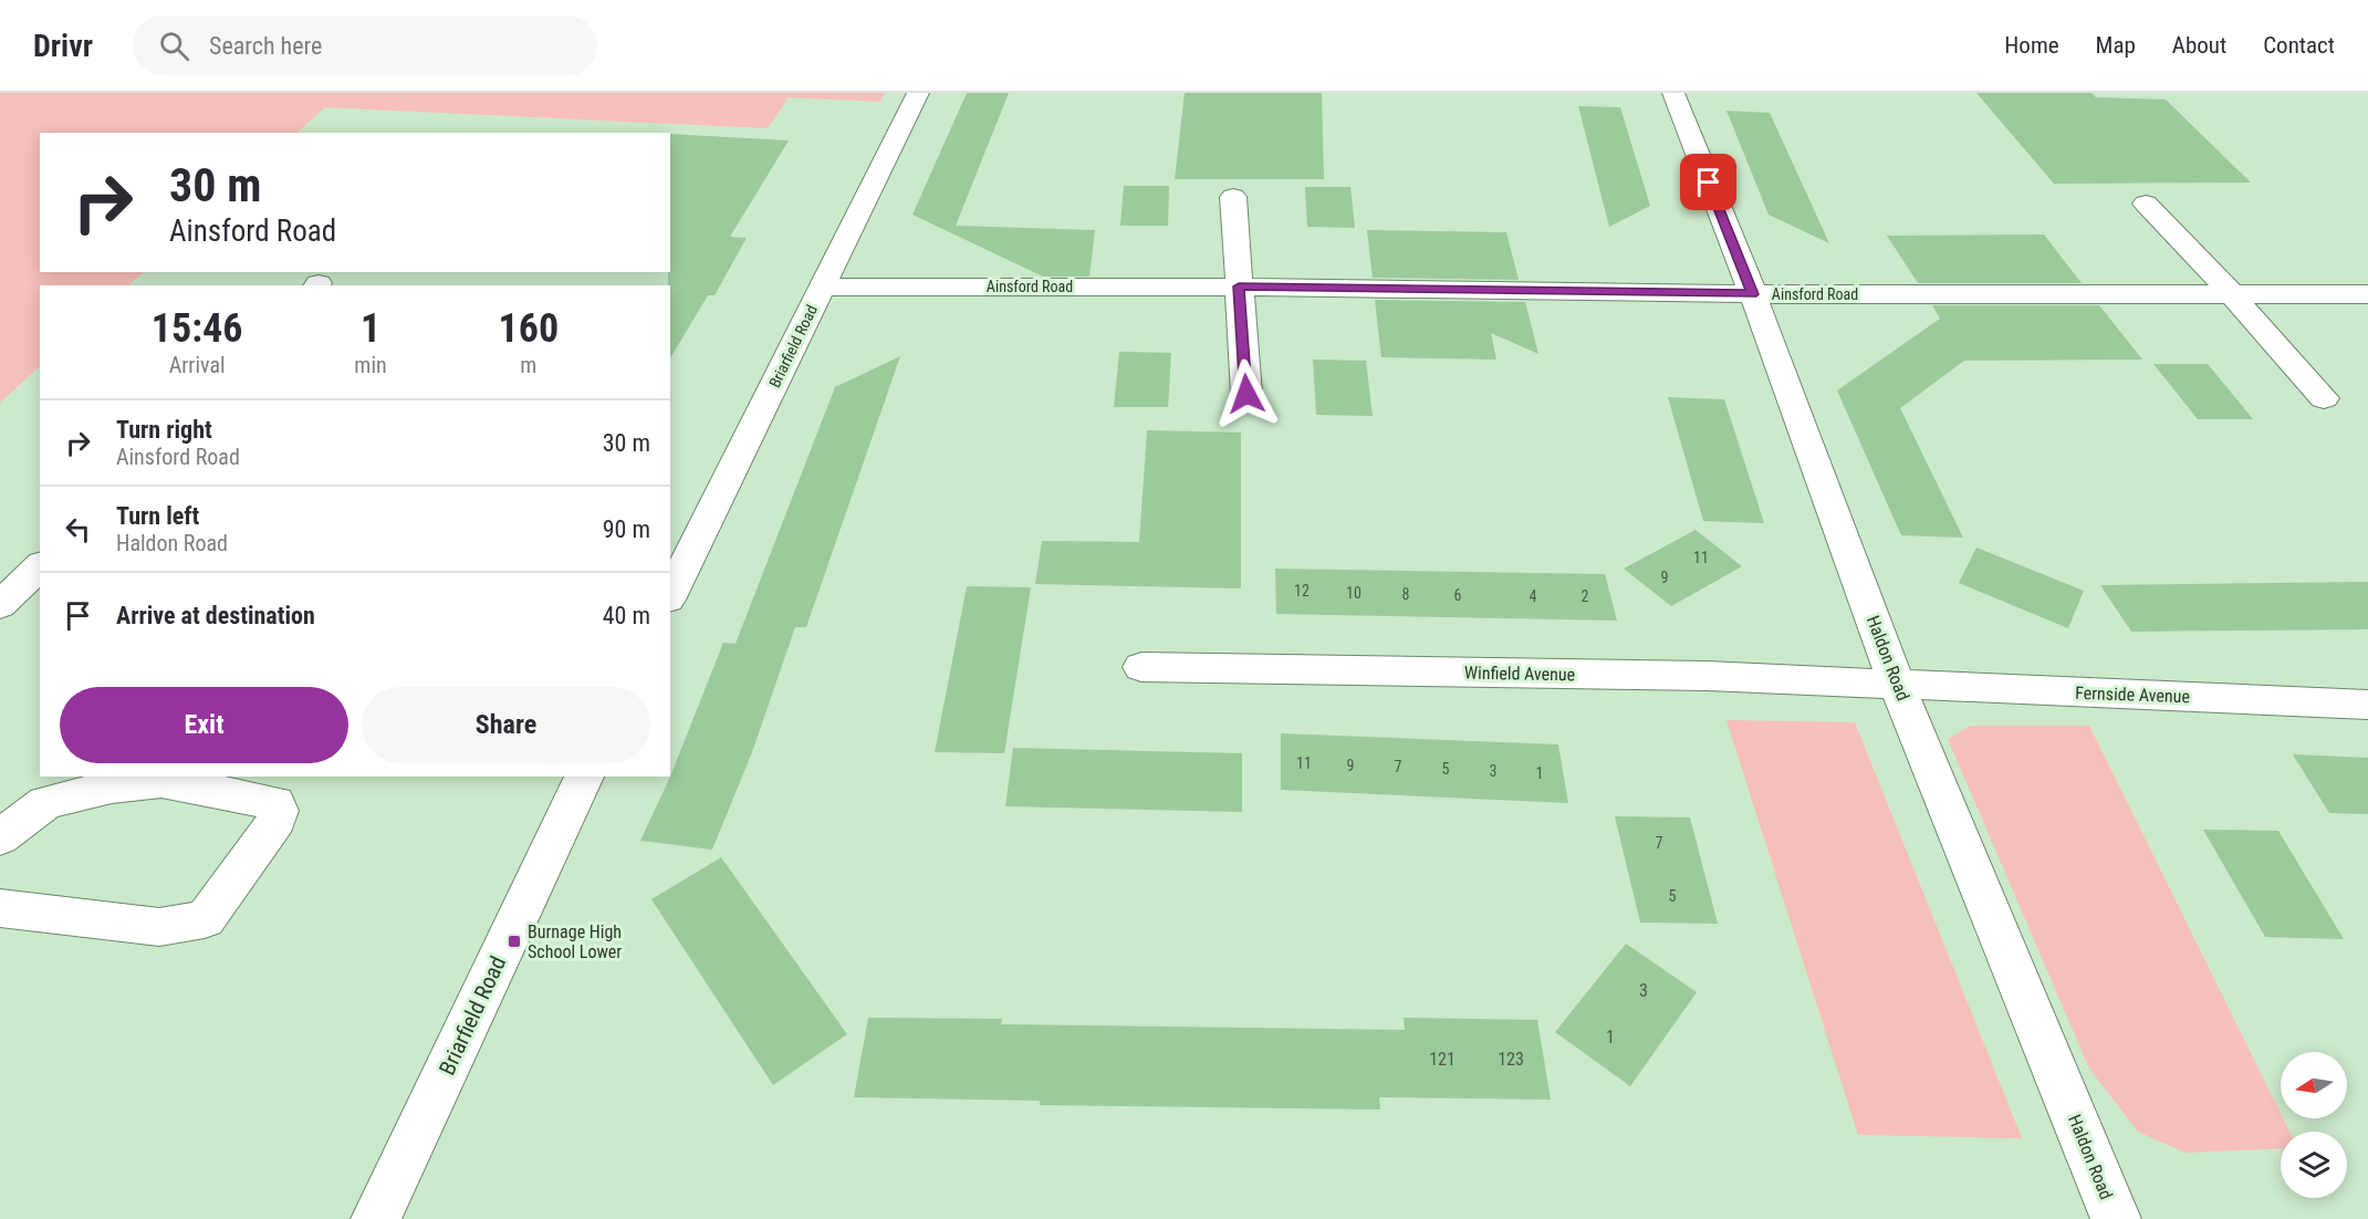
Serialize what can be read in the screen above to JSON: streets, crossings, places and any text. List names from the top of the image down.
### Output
{
  "streets": {
    "street": [
      "Ainsford Road",
      "Briarfield Road",
      "Haldon Road",
      "Winfield Avenue",
      "Fernside Avenue"
    ]
  },
  "crossings": [
    ["Ainsford Road", "Briarfield Road"],
    ["Ainsford Road", "Haldon Road"],
    ["Haldon Road", "Winfield Avenue"],
    ["Haldon Road", "Fernside Avenue"],
    ["Winfield Avenue", "Fernside Avenue"]
  ],
  "places": {
    "transit": ["Burnage High School Lower"]
  },
  "house_numbers": [
    "11",
    "9",
    "12",
    "10",
    "8",
    "6",
    "4",
    "2",
    "11",
    "9",
    "7",
    "5",
    "3",
    "1",
    "7",
    "5",
    "3",
    "1",
    "121",
    "123"
  ],
  "north": "left",
  "page": {
    "header": "Drivr",
    "search": "Search here",
    "nav": [
      "Home",
      "Map",
      "About",
      "Contact"
    ],
    "turn": ["30 m", "Ainsford Road"],
    "eta": [
      "15:46",
      "Arrival",
      "1",
      "min",
      "160",
      "m"
    ],
    "list": [
      {
        "name": "Turn right",
        "note": "Ainsford Road",
        "value": "30 m"
      },
      {
        "name": "Turn left",
        "note": "Haldon Road",
        "value": "90 m"
      },
      {
        "name": "Arrive at destination",
        "value": "40 m"
      }
    ],
    "buttons": ["Exit", "Share"]
  }
}
